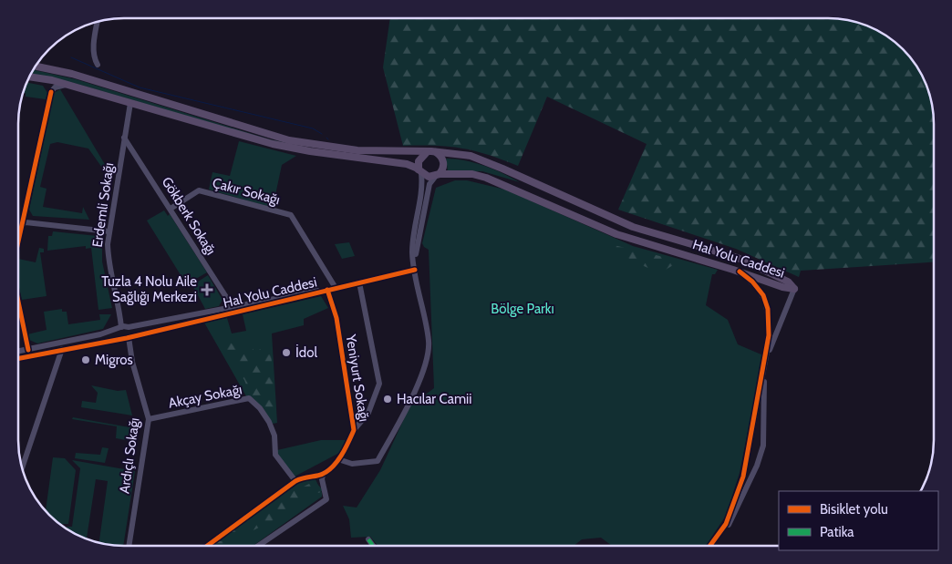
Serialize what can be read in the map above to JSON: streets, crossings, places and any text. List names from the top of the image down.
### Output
{
  "streets": {
    "main road": ["Hal Yolu Caddesi"],
    "street": [
      "Çakır Sokağı",
      "Erdemli Sokağı",
      "Gökberk Sokağı",
      "Yeniyurt Sokağı",
      "Akçay Sokağı",
      "Ardıçlı Sokağı"
    ]
  },
  "crossings": [
    ["Çakır Sokağı", "Gökberk Sokağı"],
    ["Çakır Sokağı", "Hal Yolu Caddesi"],
    ["Erdemli Sokağı", "Gökberk Sokağı"],
    ["Erdemli Sokağı", "Hal Yolu Caddesi"],
    ["Gökberk Sokağı", "Hal Yolu Caddesi"],
    ["Hal Yolu Caddesi", "Yeniyurt Sokağı"],
    ["Hal Yolu Caddesi", "Ardıçlı Sokağı"],
    ["Akçay Sokağı", "Ardıçlı Sokağı"]
  ],
  "parks": ["Bölge Parkı"],
  "places": {
    "health": ["Tuzla 4 Nolu Aile Sağlığı Merkezi"],
    "other": ["İdol", "Migros", "Hacılar Camii"]
  },
  "legend": ["Bisiklet yolu", "Patika"]
}
